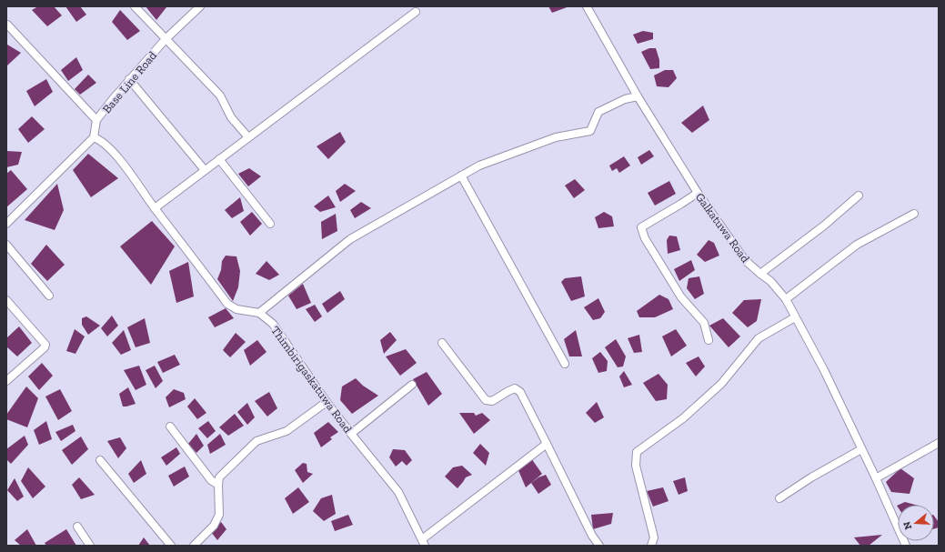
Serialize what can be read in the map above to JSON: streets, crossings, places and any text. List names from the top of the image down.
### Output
{
  "streets": {
    "street": ["Base Line Road", "Galkatuwa Road", "Thimbirigaskatuwa Road"]
  },
  "north": "left"
}
